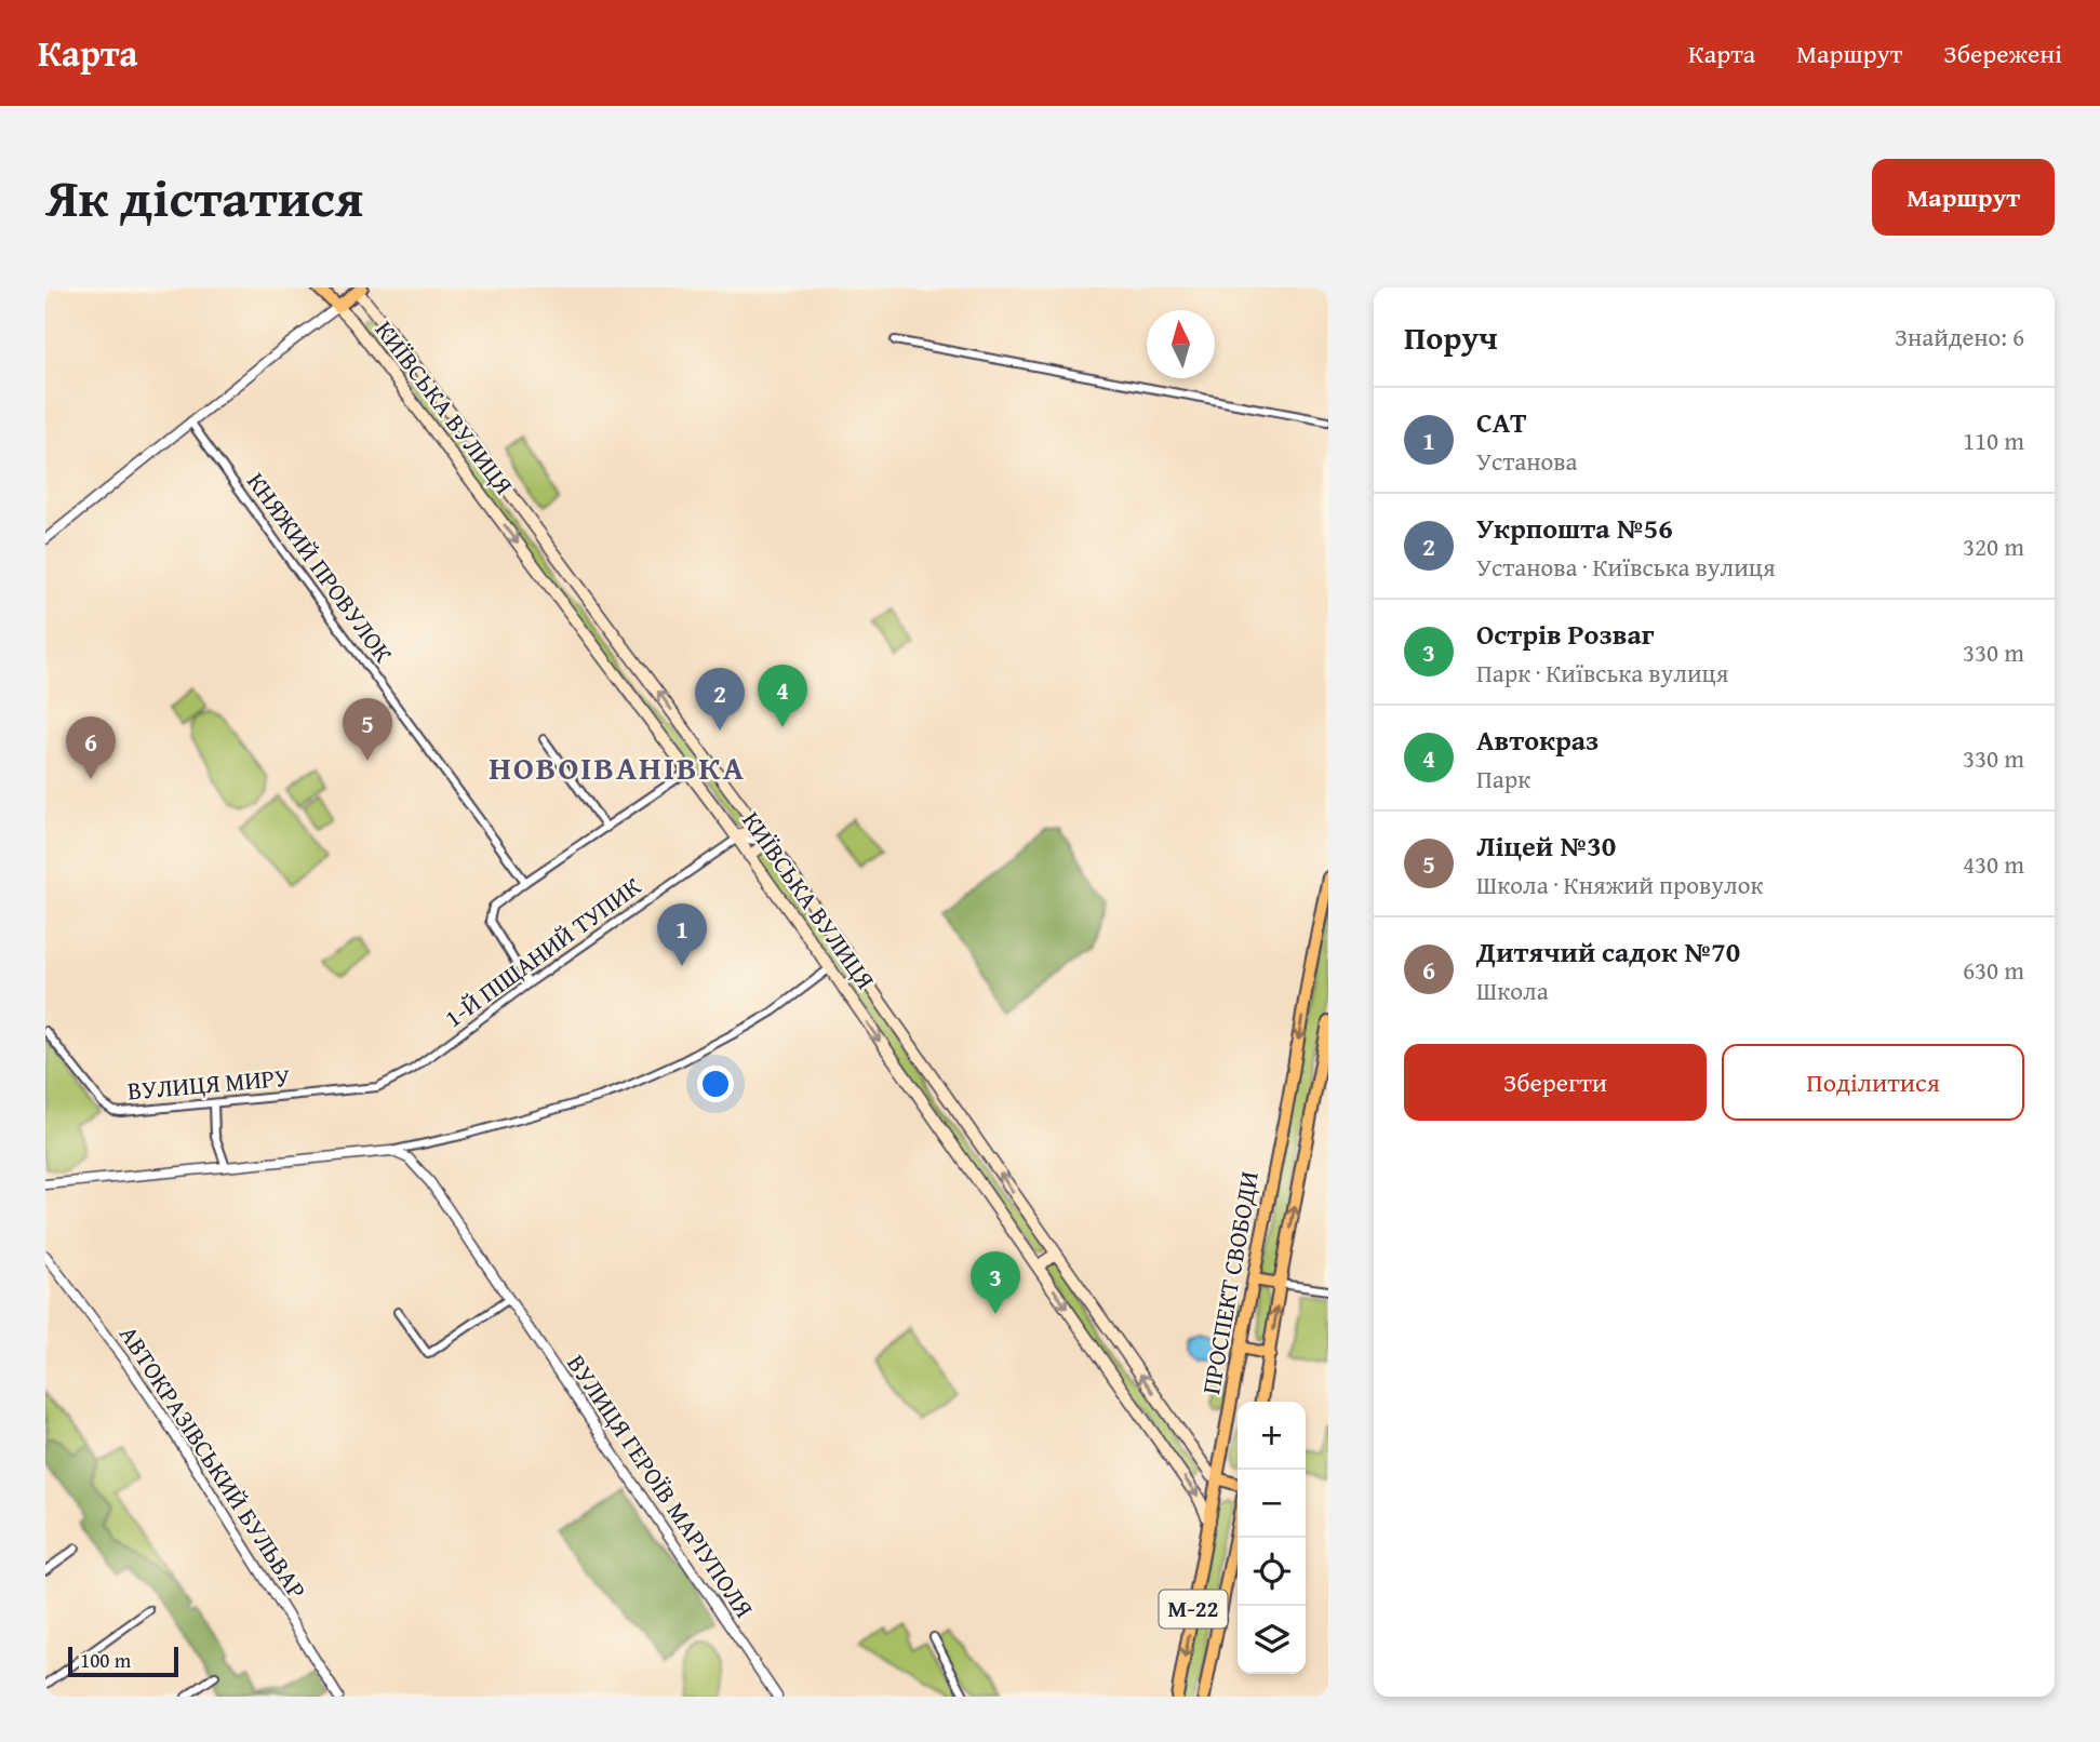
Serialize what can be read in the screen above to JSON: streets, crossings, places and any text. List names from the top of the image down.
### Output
{
  "streets": {
    "main road": ["КИЇВСЬКА ВУЛИЦЯ", "ПРОСПЕКТ СВОБОДИ", "М-22"],
    "street": [
      "КНЯЖИЙ ПРОВУЛОК",
      "1-Й ПІЩАНИЙ ТУПИК",
      "ВУЛИЦЯ МИРУ",
      "АВТОКРАЗІВСЬКИЙ БУЛЬВАР",
      "ВУЛИЦЯ ГЕРОЇВ МАРІУПОЛЯ"
    ]
  },
  "crossings": [
    ["КИЇВСЬКА ВУЛИЦЯ", "1-Й ПІЩАНИЙ ТУПИК"],
    ["КИЇВСЬКА ВУЛИЦЯ", "ПРОСПЕКТ СВОБОДИ"],
    ["1-Й ПІЩАНИЙ ТУПИК", "ВУЛИЦЯ МИРУ"]
  ],
  "districts": ["НОВОІВАНІВКА"],
  "scale_bar": "100 m",
  "north": "top",
  "page": {
    "header": "Карта",
    "nav": ["Карта", "Маршрут", "Збережені"],
    "title": "Як дістатися",
    "buttons": [
      "Маршрут",
      ["Зберегти", "Поділитися"]
    ],
    "heading": ["Поруч", "Знайдено: 6"],
    "list": [
      {
        "mark": "1",
        "name": "САТ",
        "note": "Установа",
        "value": "110 m"
      },
      {
        "mark": "2",
        "name": "Укрпошта №56",
        "note": "Установа · Київська вулиця",
        "value": "320 m"
      },
      {
        "mark": "3",
        "name": "Острів Розваг",
        "note": "Парк · Київська вулиця",
        "value": "330 m"
      },
      {
        "mark": "4",
        "name": "Автокраз",
        "note": "Парк",
        "value": "330 m"
      },
      {
        "mark": "5",
        "name": "Ліцей №30",
        "note": "Школа · Княжий провулок",
        "value": "430 m"
      },
      {
        "mark": "6",
        "name": "Дитячий садок №70",
        "note": "Школа",
        "value": "630 m"
      }
    ],
    "pins": [
      "4",
      "2",
      "5",
      "6",
      "1",
      "3"
    ],
    "map_buttons": ["+", "−"],
    "scale": "100 m"
  }
}
